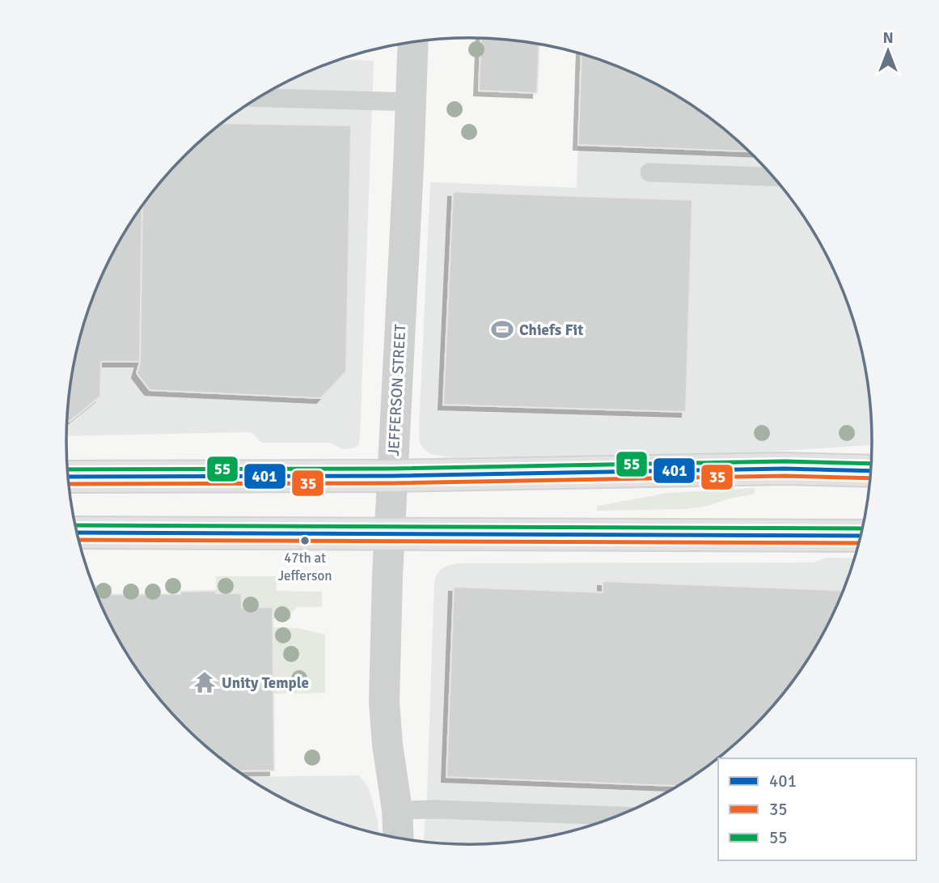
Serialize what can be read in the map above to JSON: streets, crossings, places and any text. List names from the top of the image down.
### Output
{
  "streets": {
    "street": ["JEFFERSON STREET"]
  },
  "places": {
    "sports": ["Chiefs Fit"],
    "other": ["47th at Jefferson"],
    "temple": ["Unity Temple"]
  },
  "lines": ["transit line 55", "transit line 401", "transit line 35"],
  "legend": ["401", "35", "55"],
  "north": "top"
}
